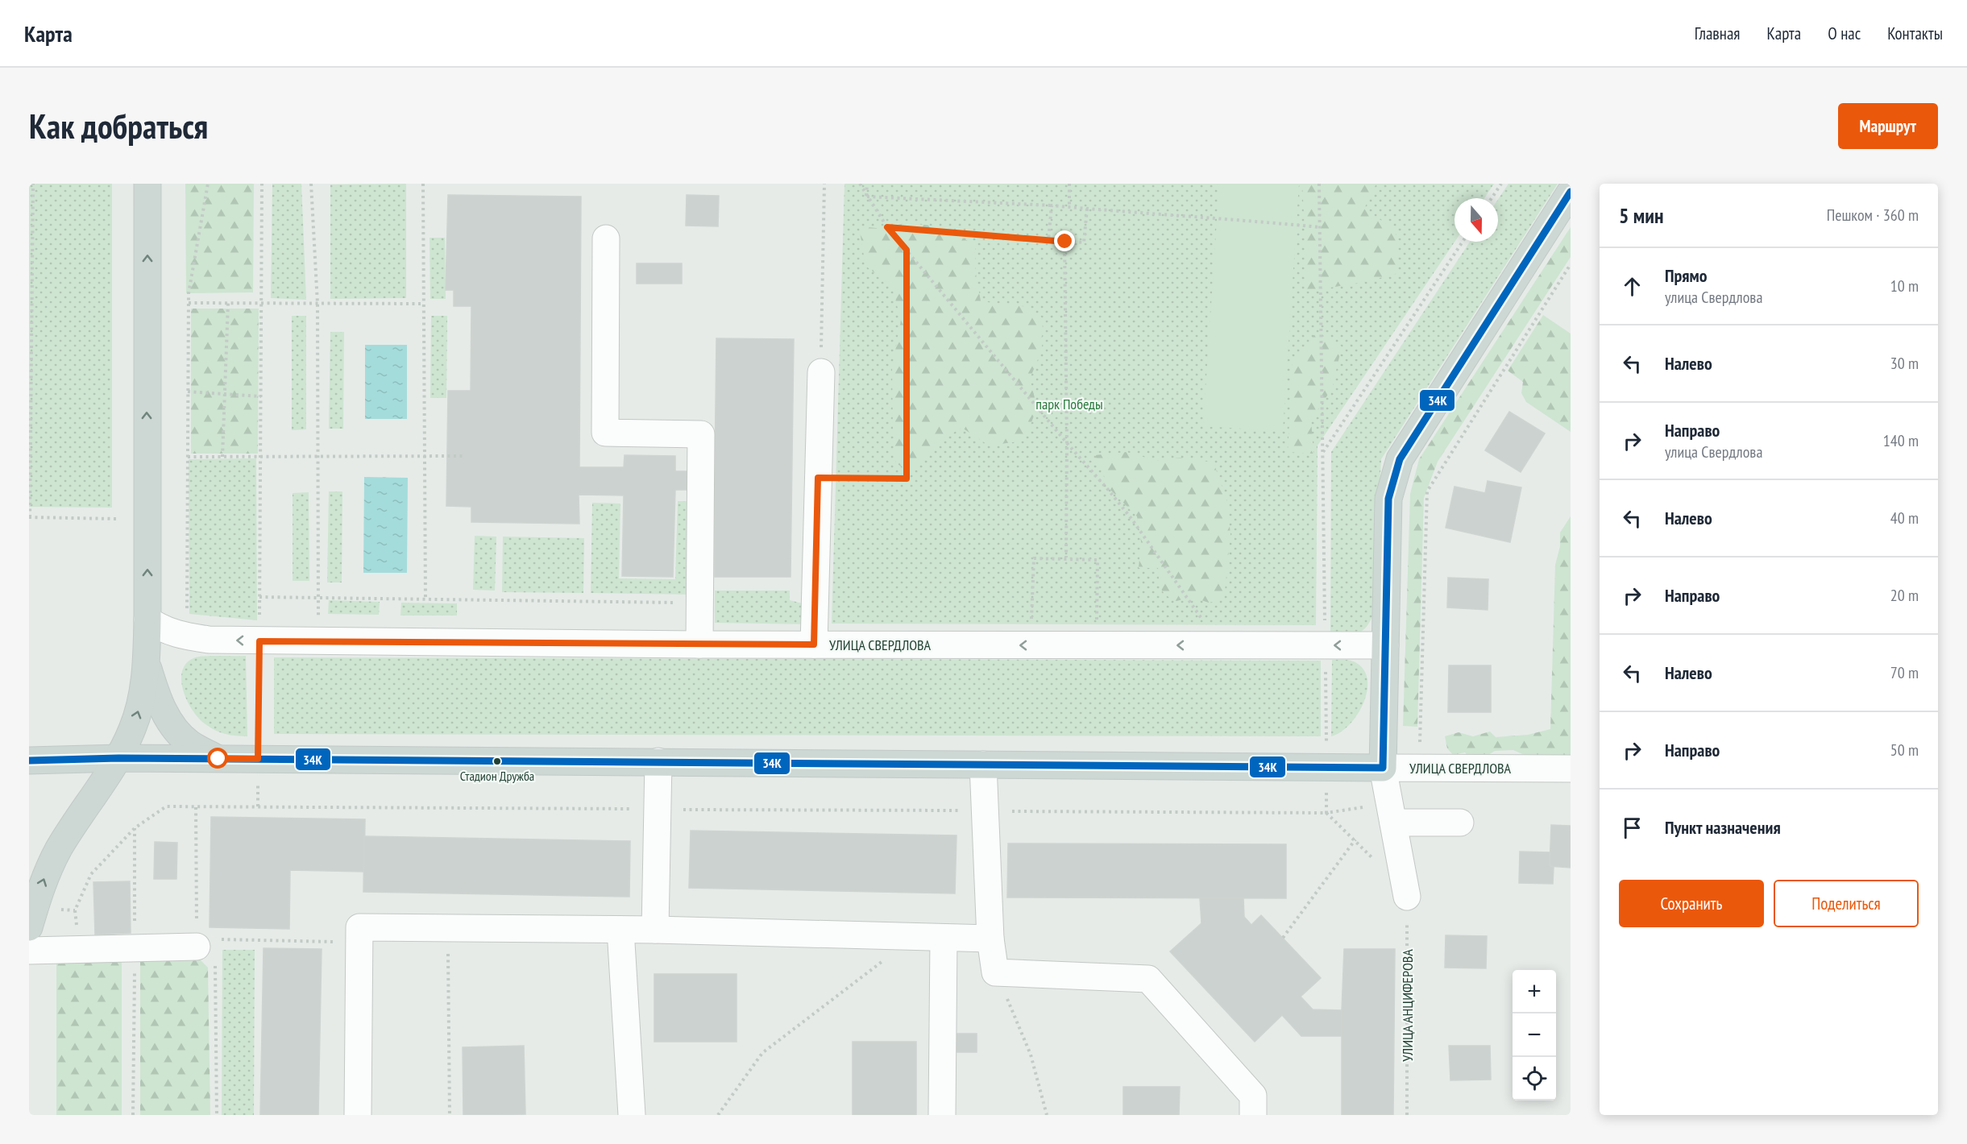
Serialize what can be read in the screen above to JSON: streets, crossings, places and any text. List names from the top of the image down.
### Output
{
  "streets": {
    "main road": ["УЛИЦА СВЕРДЛОВА"],
    "path": ["УЛИЦА АНЦИФЕРОВА"]
  },
  "parks": ["парк Победы"],
  "places": ["Стадион Дружба"],
  "lines": ["transit line 34К"],
  "north": "bottom",
  "page": {
    "header": "Карта",
    "nav": [
      "Главная",
      "Карта",
      "О нас",
      "Контакты"
    ],
    "buttons": [
      "Маршрут",
      ["Сохранить", "Поделиться"]
    ],
    "title": "Как добраться",
    "heading": ["5 мин", "Пешком · 360 m"],
    "list": [
      ["Прямо", "улица Свердлова", "10 m"],
      ["Налево", "30 m"],
      ["Направо", "улица Свердлова", "140 m"],
      ["Налево", "40 m"],
      ["Направо", "20 m"],
      ["Налево", "70 m"],
      ["Направо", "50 m"],
      "Пункт назначения"
    ],
    "map_buttons": ["+", "−"]
  }
}
